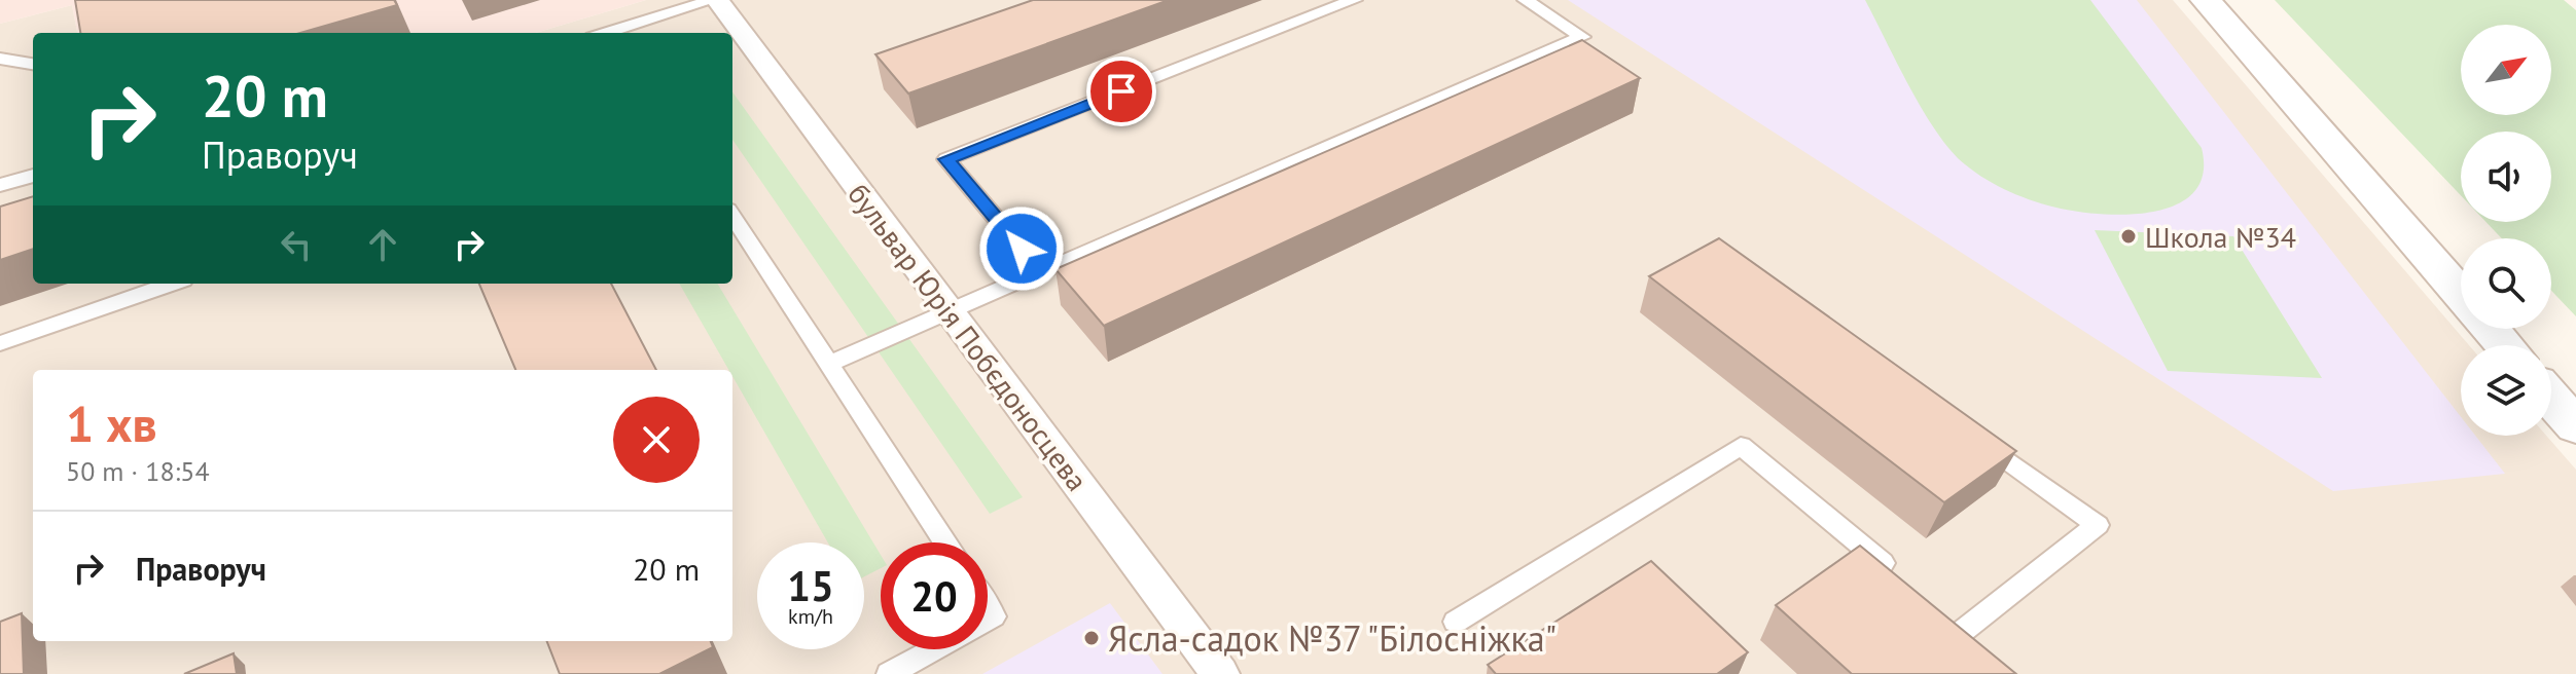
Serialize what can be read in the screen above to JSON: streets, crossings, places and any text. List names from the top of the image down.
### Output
{
  "streets": {
    "street": ["бульвар Юрія Побєдоносцева"]
  },
  "places": ["Школа №34", "Ясла-садок №37 \"Білосніжка\""],
  "north": "top right",
  "page": {
    "turn": ["20 m", "Праворуч"],
    "heading": ["1 хв", "50 m · 18:54"],
    "list": [
      {
        "name": "Праворуч",
        "value": "20 m"
      }
    ],
    "speed": "15 km/h",
    "limit": "20"
  }
}
